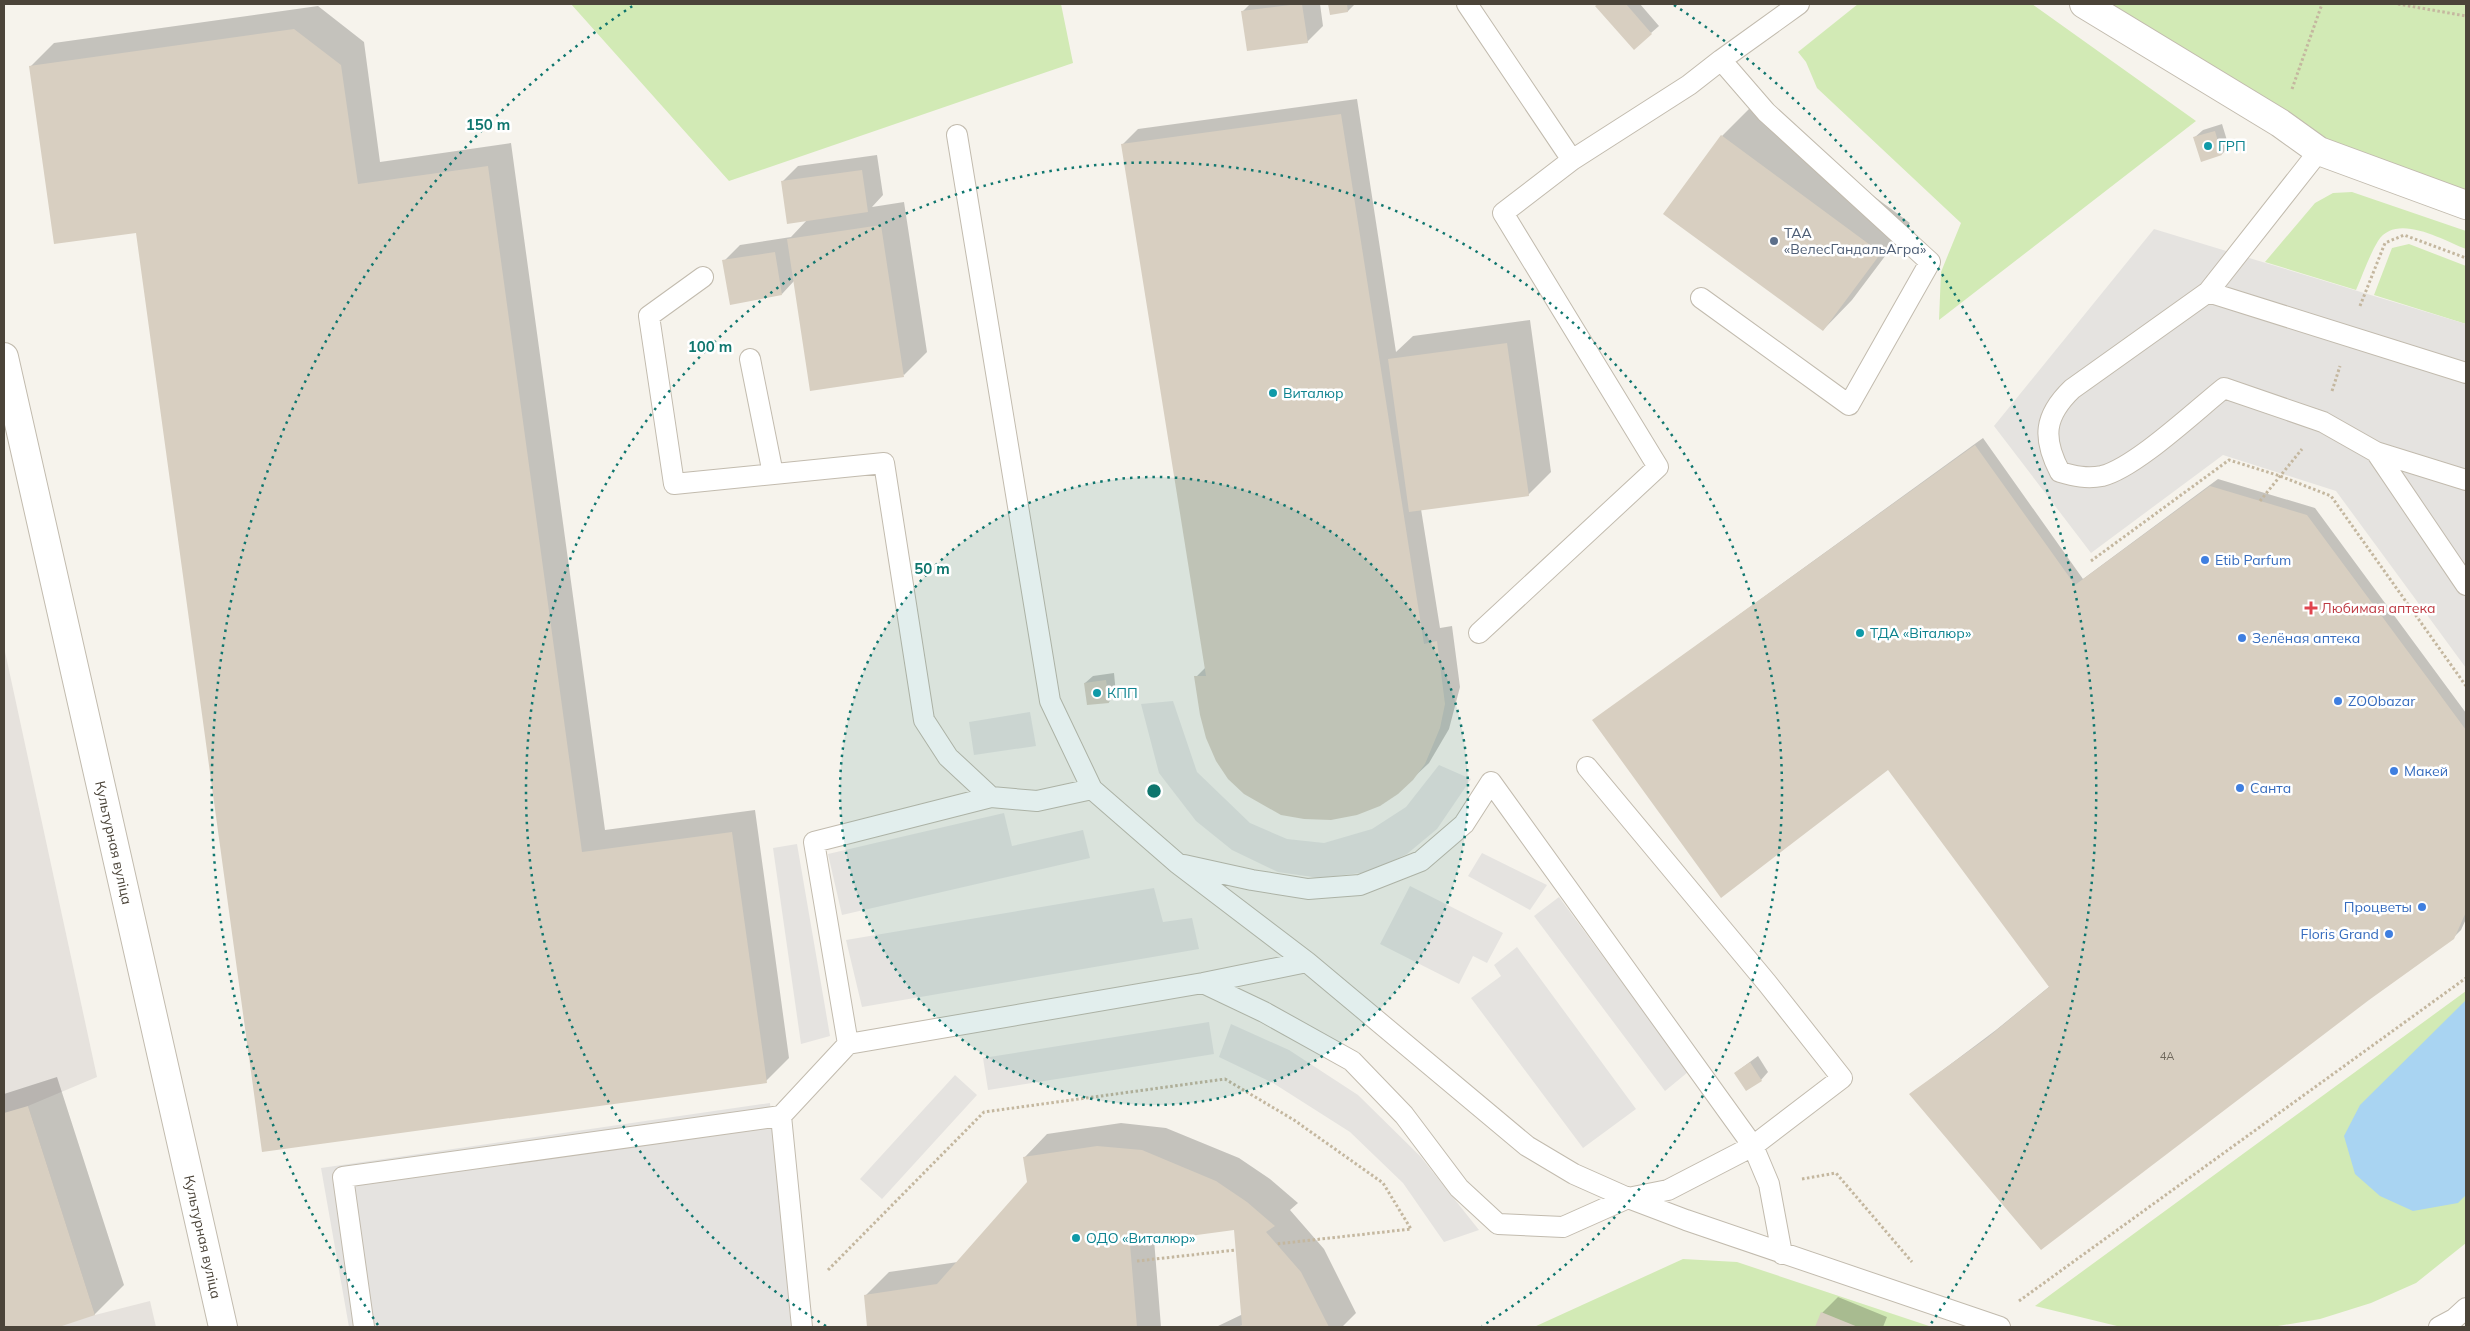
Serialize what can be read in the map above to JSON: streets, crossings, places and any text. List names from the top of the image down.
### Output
{
  "streets": {
    "street": ["Культурная вуліца"]
  },
  "places": {
    "other": [
      "ГРП",
      "ТАА «ВелесГандальАгра»",
      "Виталюр",
      "Etib Parfum",
      "ТДА «Віталюр»",
      "Зелёная аптека",
      "КПП",
      "ZOObazar",
      "Макей",
      "Санта",
      "Процветы",
      "Floris Grand",
      "ОДО «Виталюр»"
    ],
    "health": ["Любимая аптека"]
  },
  "house_numbers": ["4А"],
  "rings": ["150 m", "100 m", "50 m"]
}
